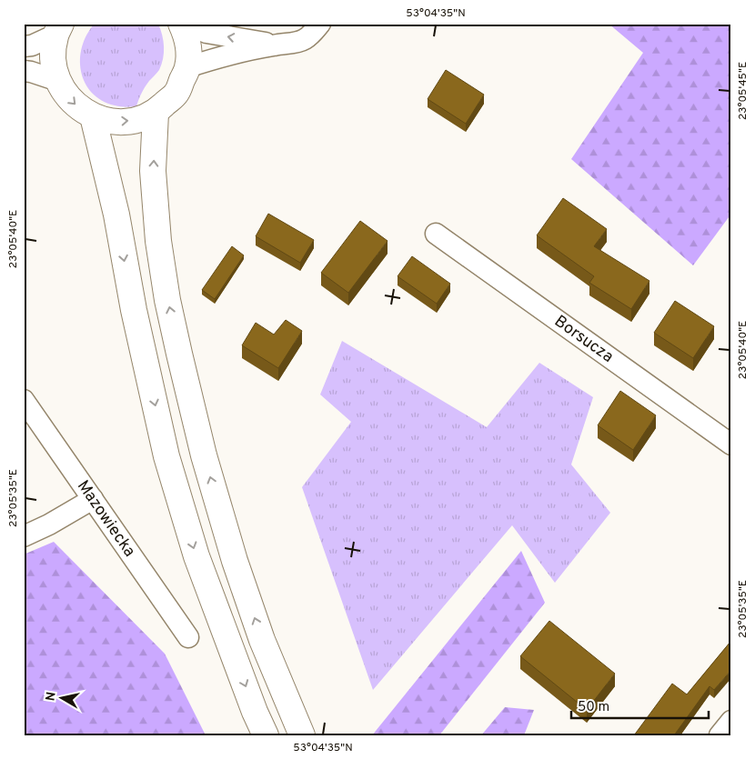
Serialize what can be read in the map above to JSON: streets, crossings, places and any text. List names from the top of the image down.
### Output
{
  "streets": {
    "street": ["Borsucza", "Mazowiecka"]
  },
  "scale_bar": "50 m",
  "north": "left",
  "coordinates": [
    "53°04'35\"N",
    "23°05'45\"E",
    "23°05'40\"E",
    "23°05'35\"E"
  ]
}
